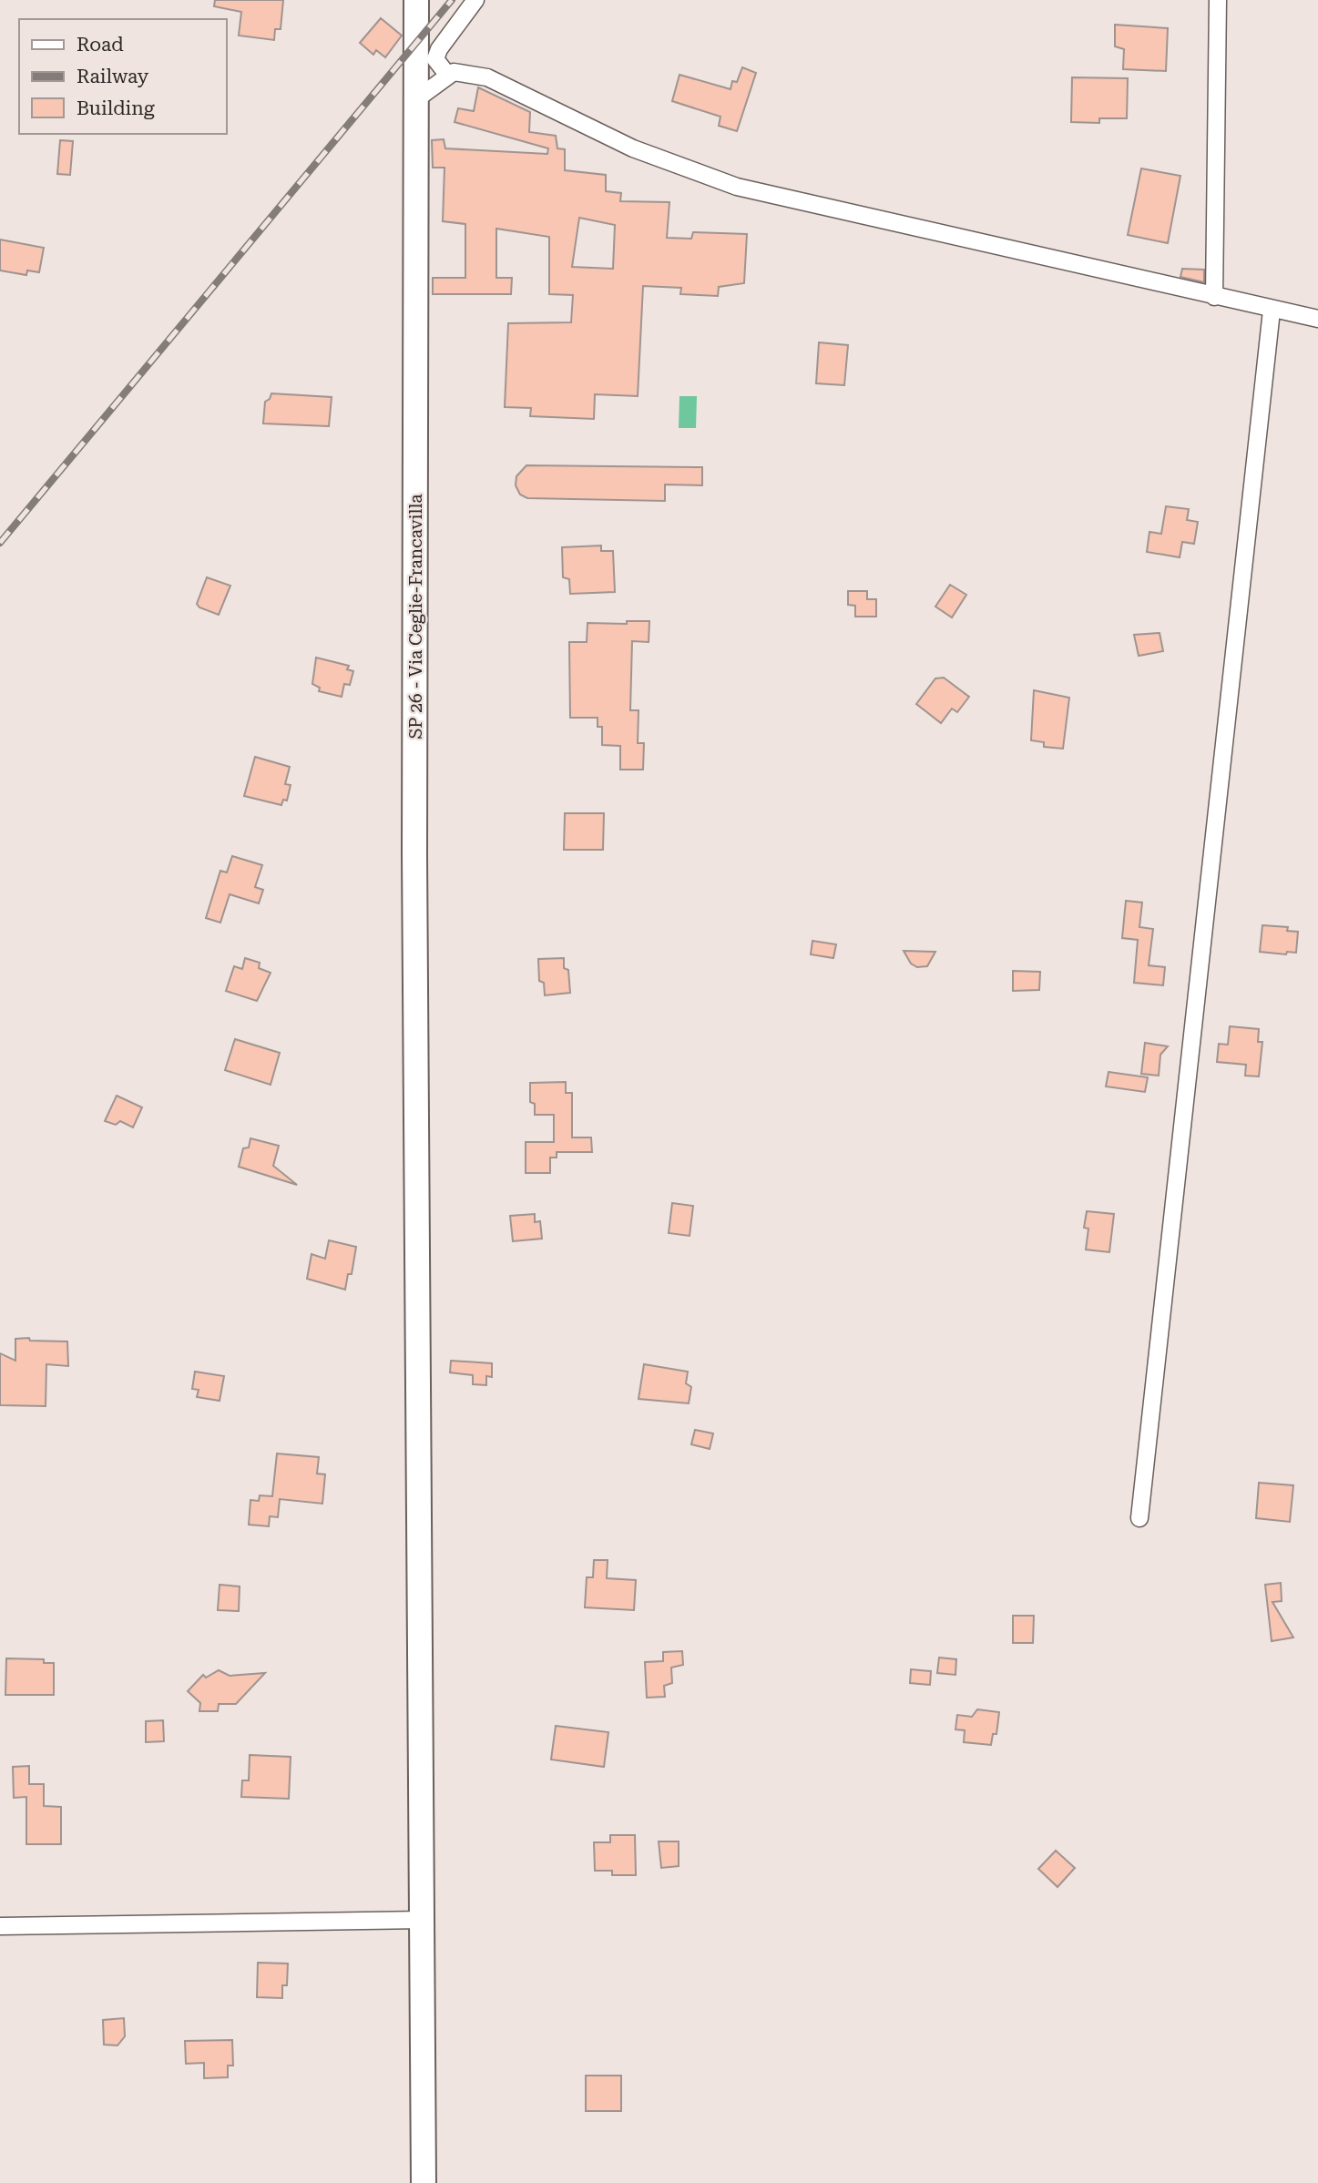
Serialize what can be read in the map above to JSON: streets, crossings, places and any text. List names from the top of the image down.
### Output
{
  "streets": {
    "main road": ["SP 26 - Via Ceglie-Francavilla"]
  },
  "legend": ["Road", "Railway", "Building"]
}
